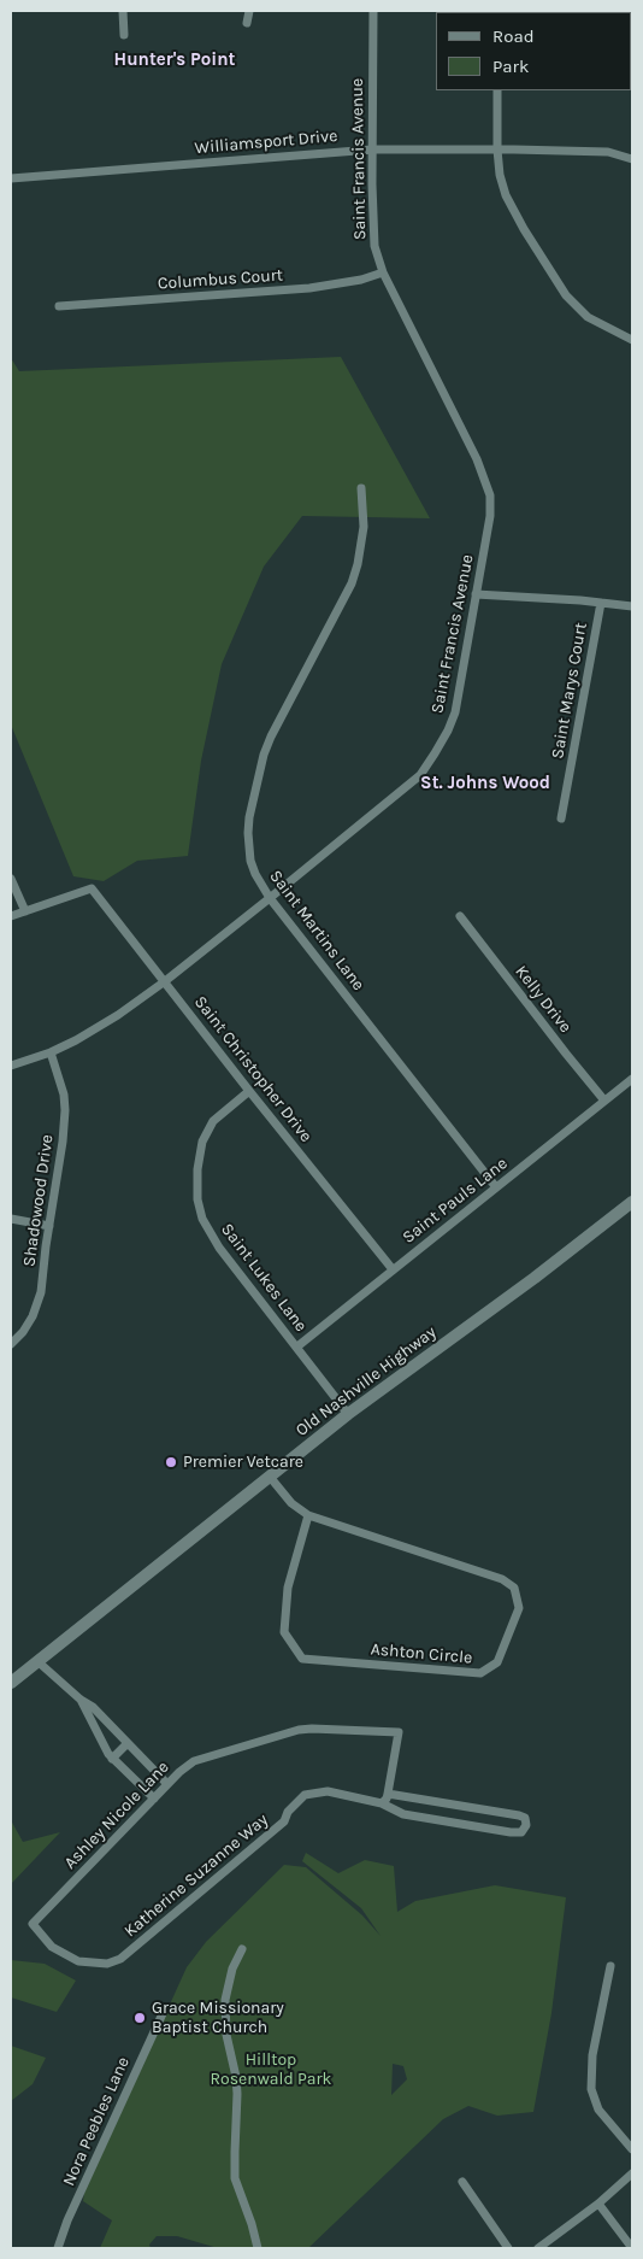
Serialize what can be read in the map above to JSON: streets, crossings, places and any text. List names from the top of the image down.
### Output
{
  "streets": {
    "main road": ["Old Nashville Highway"],
    "street": [
      "Williamsport Drive",
      "Saint Francis Avenue",
      "Columbus Court",
      "Saint Marys Court",
      "Saint Martins Lane",
      "Kelly Drive",
      "Saint Christopher Drive",
      "Shadowood Drive",
      "Saint Pauls Lane",
      "Saint Lukes Lane",
      "Ashton Circle",
      "Ashley Nicole Lane",
      "Katherine Suzanne Way",
      "Nora Peebles Lane"
    ]
  },
  "crossings": [
    ["Williamsport Drive", "Saint Francis Avenue"],
    ["Saint Francis Avenue", "Columbus Court"],
    ["Saint Francis Avenue", "Saint Martins Lane"],
    ["Saint Francis Avenue", "Saint Christopher Drive"],
    ["Saint Francis Avenue", "Shadowood Drive"],
    ["Saint Martins Lane", "Saint Pauls Lane"],
    ["Kelly Drive", "Saint Pauls Lane"],
    ["Saint Christopher Drive", "Saint Pauls Lane"],
    ["Saint Christopher Drive", "Saint Lukes Lane"],
    ["Saint Pauls Lane", "Saint Lukes Lane"],
    ["Saint Lukes Lane", "Old Nashville Highway"],
    ["Old Nashville Highway", "Ashton Circle"],
    ["Ashley Nicole Lane", "Katherine Suzanne Way"]
  ],
  "districts": ["Hunter's Point", "St. Johns Wood"],
  "parks": ["Hilltop Rosenwald Park"],
  "places": ["Premier Vetcare", "Grace Missionary Baptist Church"],
  "legend": ["Road", "Park"]
}
